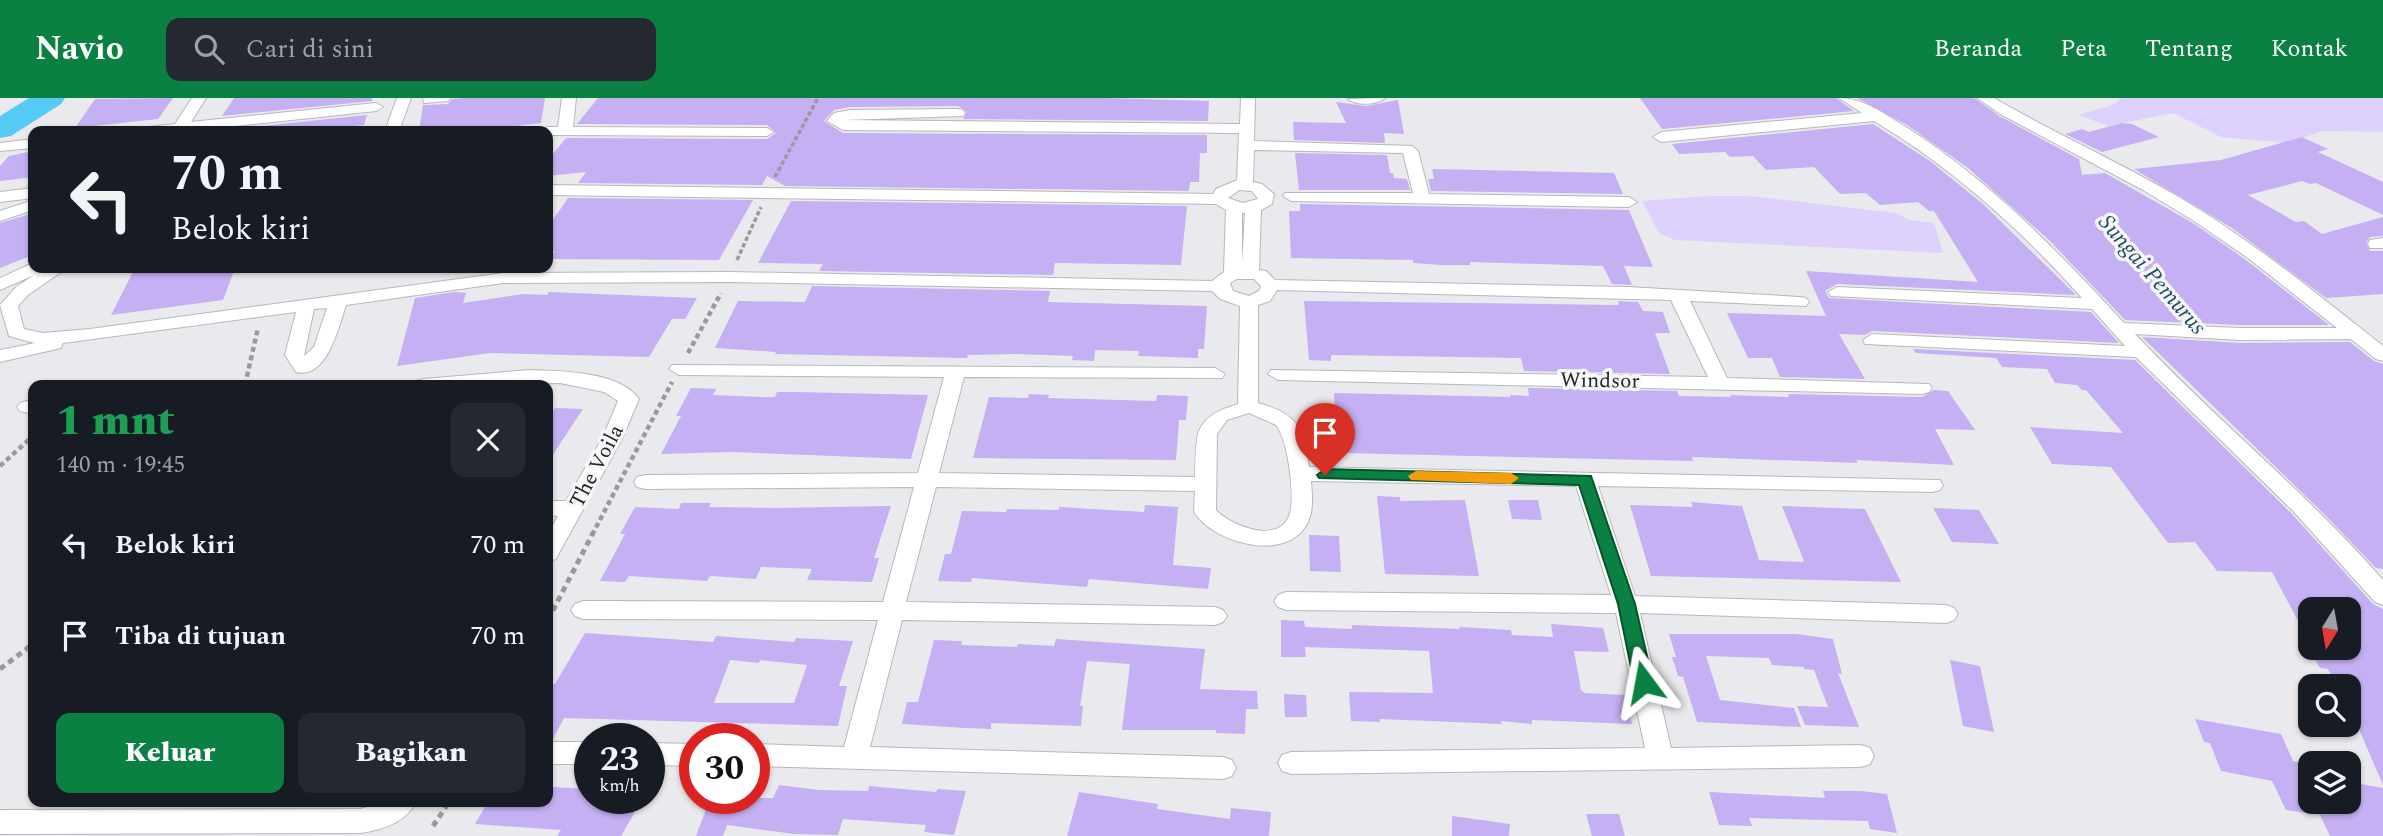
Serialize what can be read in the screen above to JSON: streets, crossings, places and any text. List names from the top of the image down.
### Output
{
  "streets": {
    "street": ["Windsor", "The Voila"]
  },
  "water": ["Sungai Pemurus"],
  "north": "bottom",
  "page": {
    "header": "Navio",
    "search": "Cari di sini",
    "nav": [
      "Beranda",
      "Peta",
      "Tentang",
      "Kontak"
    ],
    "turn": ["70 m", "Belok kiri"],
    "heading": ["1 mnt", "140 m · 19:45"],
    "list": [
      {
        "name": "Belok kiri",
        "value": "70 m"
      },
      {
        "name": "Tiba di tujuan",
        "value": "70 m"
      }
    ],
    "buttons": ["Keluar", "Bagikan"],
    "speed": "23 km/h",
    "limit": "30"
  }
}
